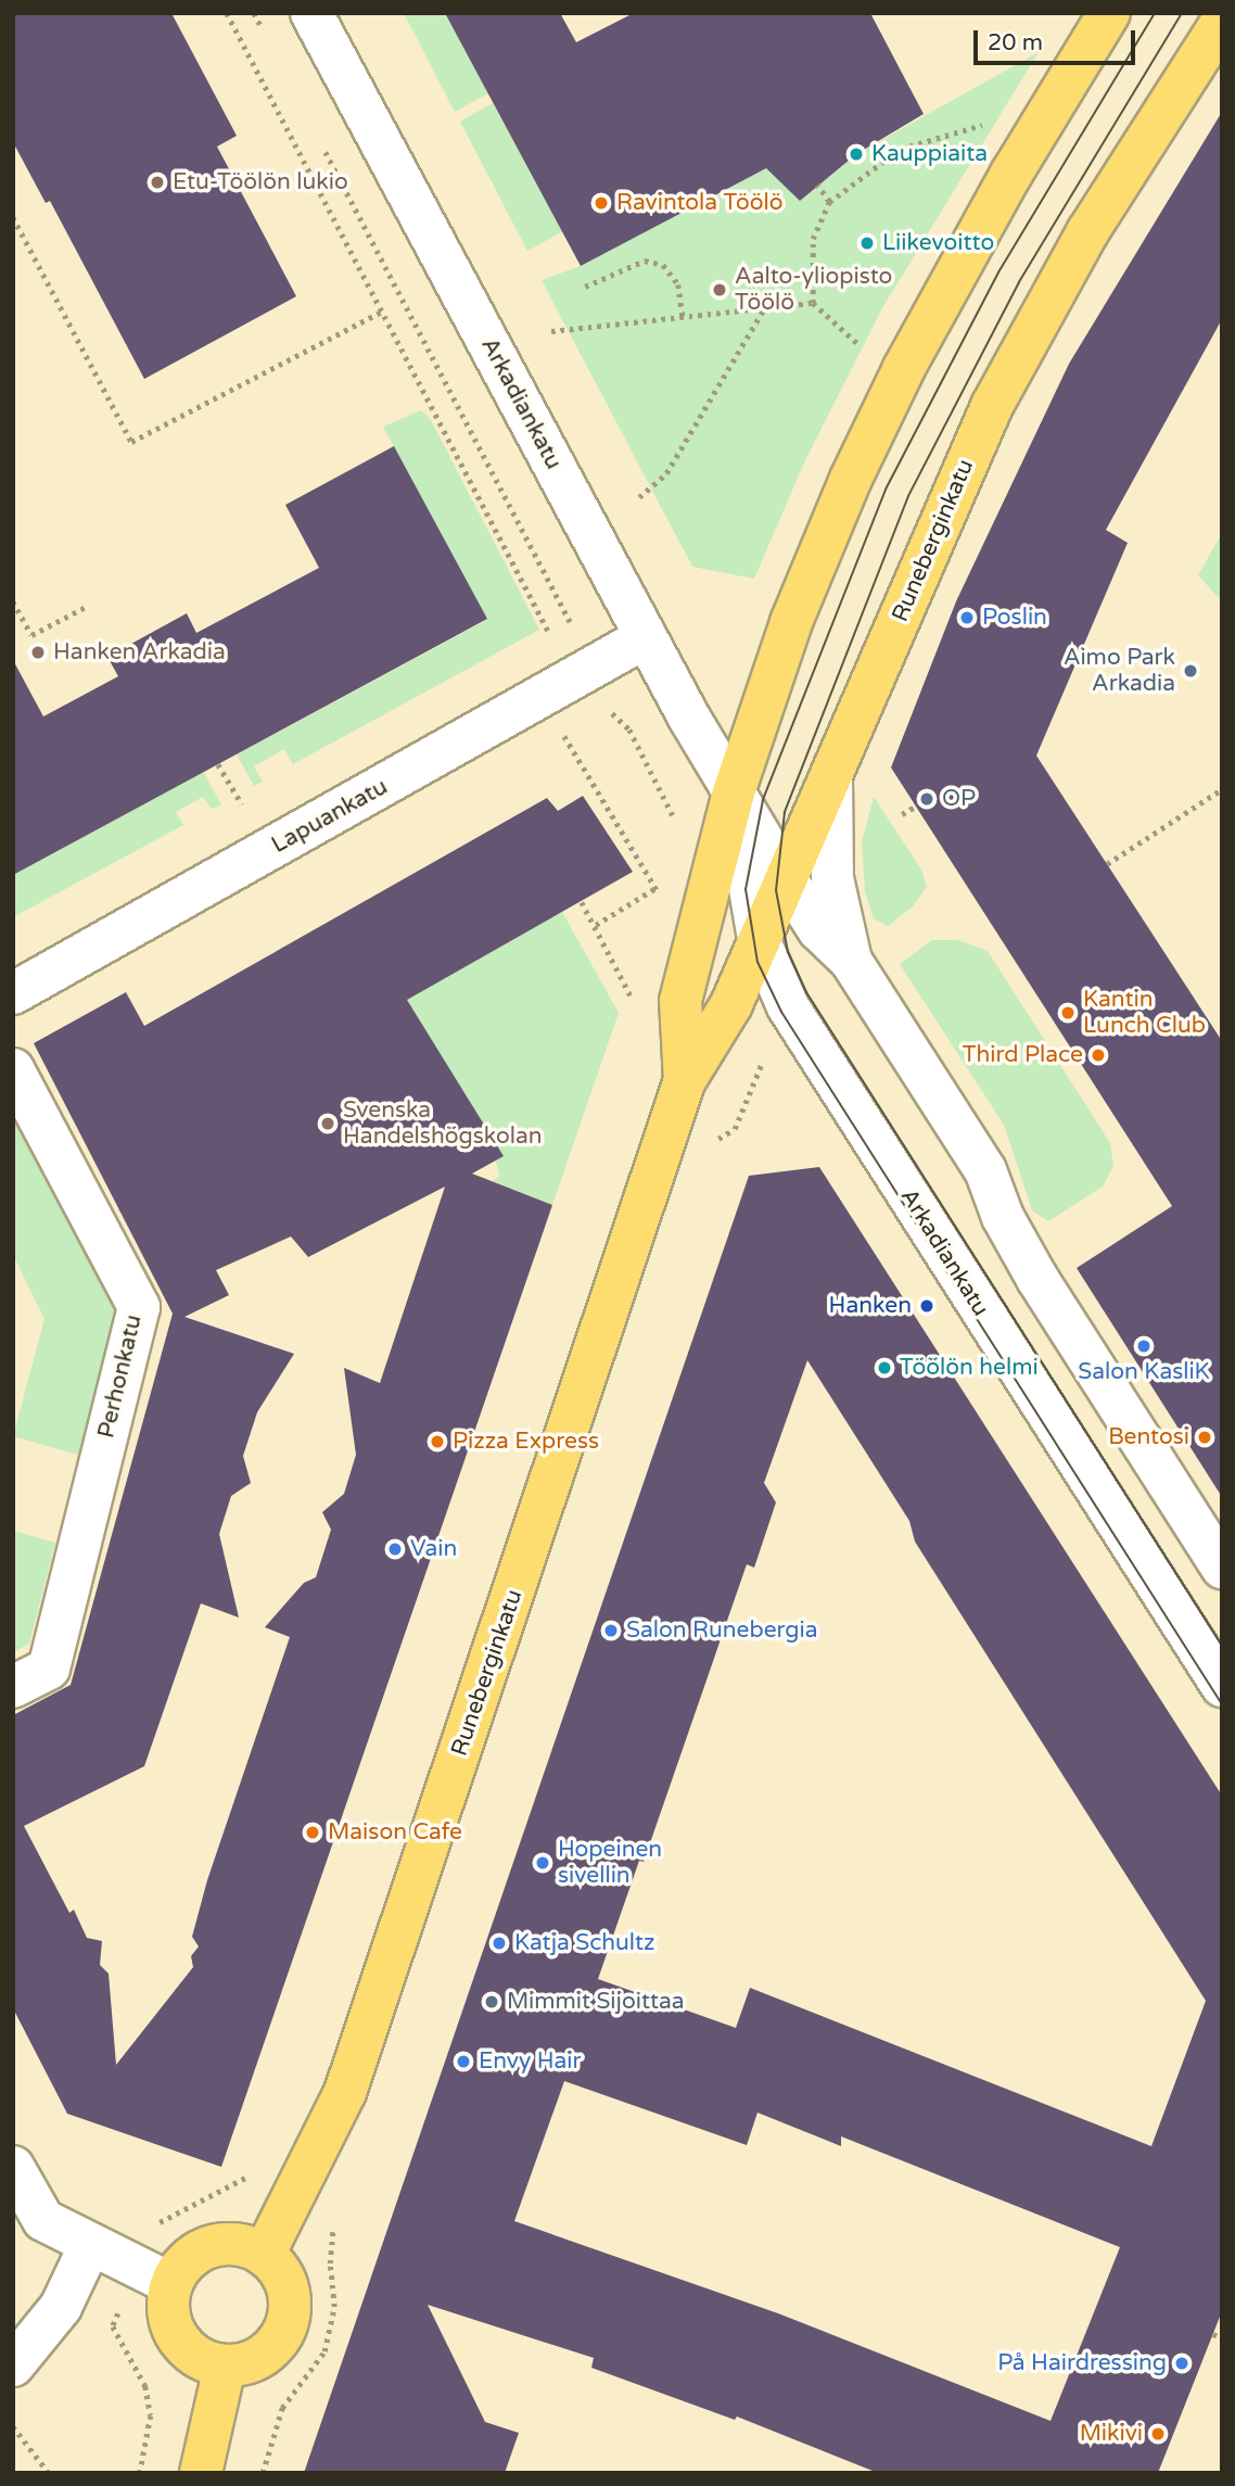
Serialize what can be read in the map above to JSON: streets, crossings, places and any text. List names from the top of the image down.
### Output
{
  "streets": {
    "main road": ["Runeberginkatu"],
    "street": ["Arkadiankatu", "Lapuankatu", "Perhonkatu"]
  },
  "crossings": [
    ["Arkadiankatu", "Runeberginkatu"],
    ["Arkadiankatu", "Lapuankatu"]
  ],
  "places": [
    "Kauppiaita",
    "Etu-Töölön lukio",
    "Ravintola Töölö",
    "Liikevoitto",
    "Aalto-yliopisto Töölö",
    "Poslin",
    "Hanken Arkadia",
    "Aimo Park Arkadia",
    "OP",
    "Kantin Lunch Club",
    "Third Place",
    "Svenska Handelshögskolan",
    "Hanken",
    "Salon KasliK",
    "Töölön helmi",
    "Bentosi",
    "Pizza Express",
    "Vain",
    "Salon Runebergia",
    "Maison Cafe",
    "Hopeinen sivellin",
    "Katja Schultz",
    "Mimmit Sijoittaa",
    "Envy Hair",
    "På Hairdressing",
    "Mikivi"
  ],
  "scale_bar": "20 m"
}
